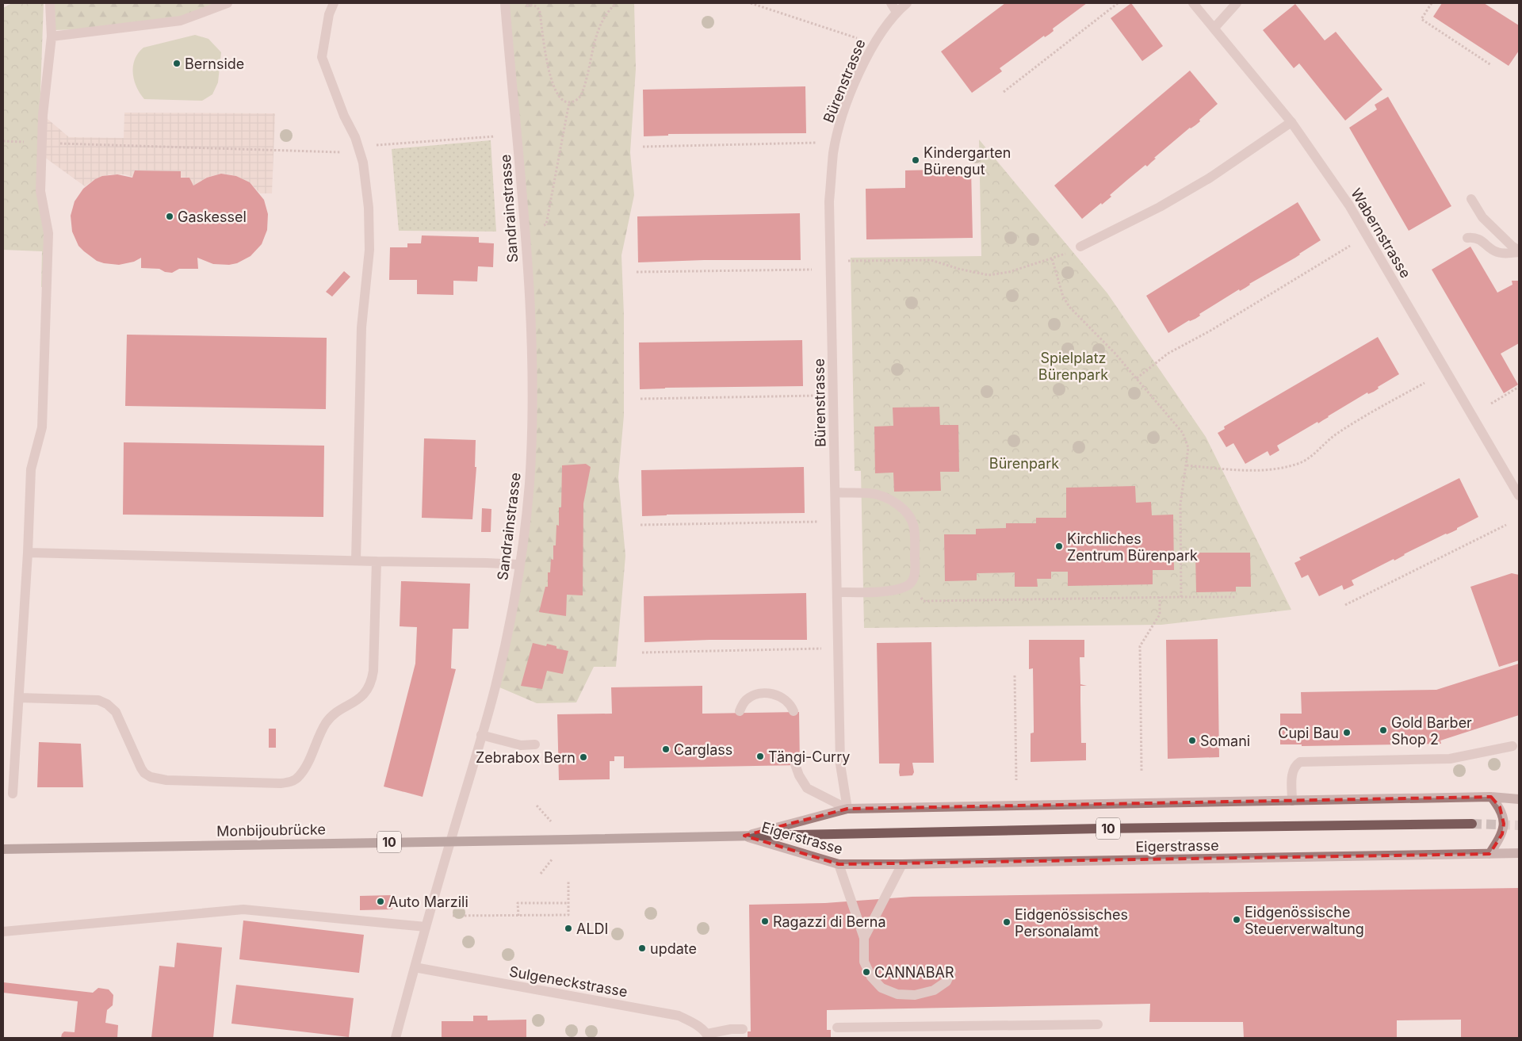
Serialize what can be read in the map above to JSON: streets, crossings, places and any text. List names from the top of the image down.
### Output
{
  "streets": {
    "main road": ["10", "Monbijoubrücke", "Eigerstrasse"],
    "street": [
      "Bürenstrasse",
      "Sandrainstrasse",
      "Wabernstrasse",
      "Sulgeneckstrasse"
    ]
  },
  "crossings": [
    ["Bürenstrasse", "Eigerstrasse"],
    ["Sandrainstrasse", "Sulgeneckstrasse"],
    ["Monbijoubrücke", "Eigerstrasse"]
  ],
  "parks": ["Spielplatz Bürenpark", "Bürenpark"],
  "places": [
    "Bernside",
    "Kindergarten Bürengut",
    "Gaskessel",
    "Kirchliches Zentrum Bürenpark",
    "Gold Barber Shop 2",
    "Cupi Bau",
    "Somani",
    "Carglass",
    "Tängi-Curry",
    "Zebrabox Bern",
    "Auto Marzili",
    "Eidgenössische Steuerverwaltung",
    "Ragazzi di Berna",
    "Eidgenössisches Personalamt",
    "ALDI",
    "update",
    "CANNABAR"
  ]
}
